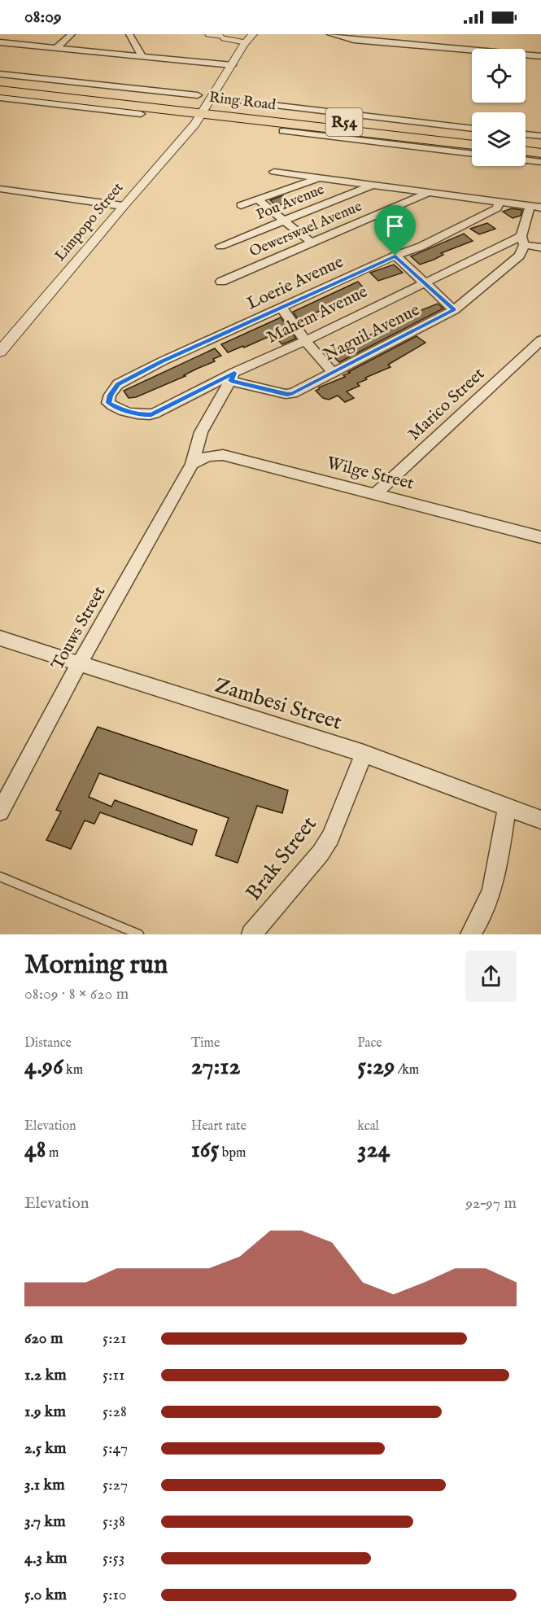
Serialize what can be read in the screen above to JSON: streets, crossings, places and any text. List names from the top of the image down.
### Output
{
  "streets": {
    "main road": ["Ring Road", "R54"],
    "street": [
      "Pou Avenue",
      "Limpopo Street",
      "Oewerswael Avenue",
      "Loerie Avenue",
      "Mahem Avenue",
      "Naguil Avenue",
      "Marico Street",
      "Wilge Street",
      "Touws Street",
      "Zambesi Street",
      "Brak Street"
    ]
  },
  "crossings": [
    ["Ring Road", "Limpopo Street"],
    ["Loerie Avenue", "Mahem Avenue"],
    ["Loerie Avenue", "Naguil Avenue"],
    ["Mahem Avenue", "Naguil Avenue"],
    ["Mahem Avenue", "Touws Street"],
    ["Naguil Avenue", "Touws Street"],
    ["Marico Street", "Wilge Street"],
    ["Wilge Street", "Touws Street"],
    ["Touws Street", "Zambesi Street"],
    ["Zambesi Street", "Brak Street"]
  ],
  "page": {
    "status": "08:09",
    "heading": ["Morning run", "08:09 · 8 × 620 m"],
    "stats": [
      ["Distance", "4.96 km"],
      ["Time", "27:12"],
      ["Pace", "5:29 /km"],
      ["Elevation", "48 m"],
      ["Heart rate", "165 bpm"],
      ["kcal", "324"]
    ],
    "chart": ["Elevation", "92–97 m"],
    "list": [
      {
        "name": "620 m",
        "note": "5:21"
      },
      {
        "name": "1.2 km",
        "note": "5:11"
      },
      {
        "name": "1.9 km",
        "note": "5:28"
      },
      {
        "name": "2.5 km",
        "note": "5:47"
      },
      {
        "name": "3.1 km",
        "note": "5:27"
      },
      {
        "name": "3.7 km",
        "note": "5:38"
      },
      {
        "name": "4.3 km",
        "note": "5:53"
      },
      {
        "name": "5.0 km",
        "note": "5:10"
      }
    ]
  }
}
